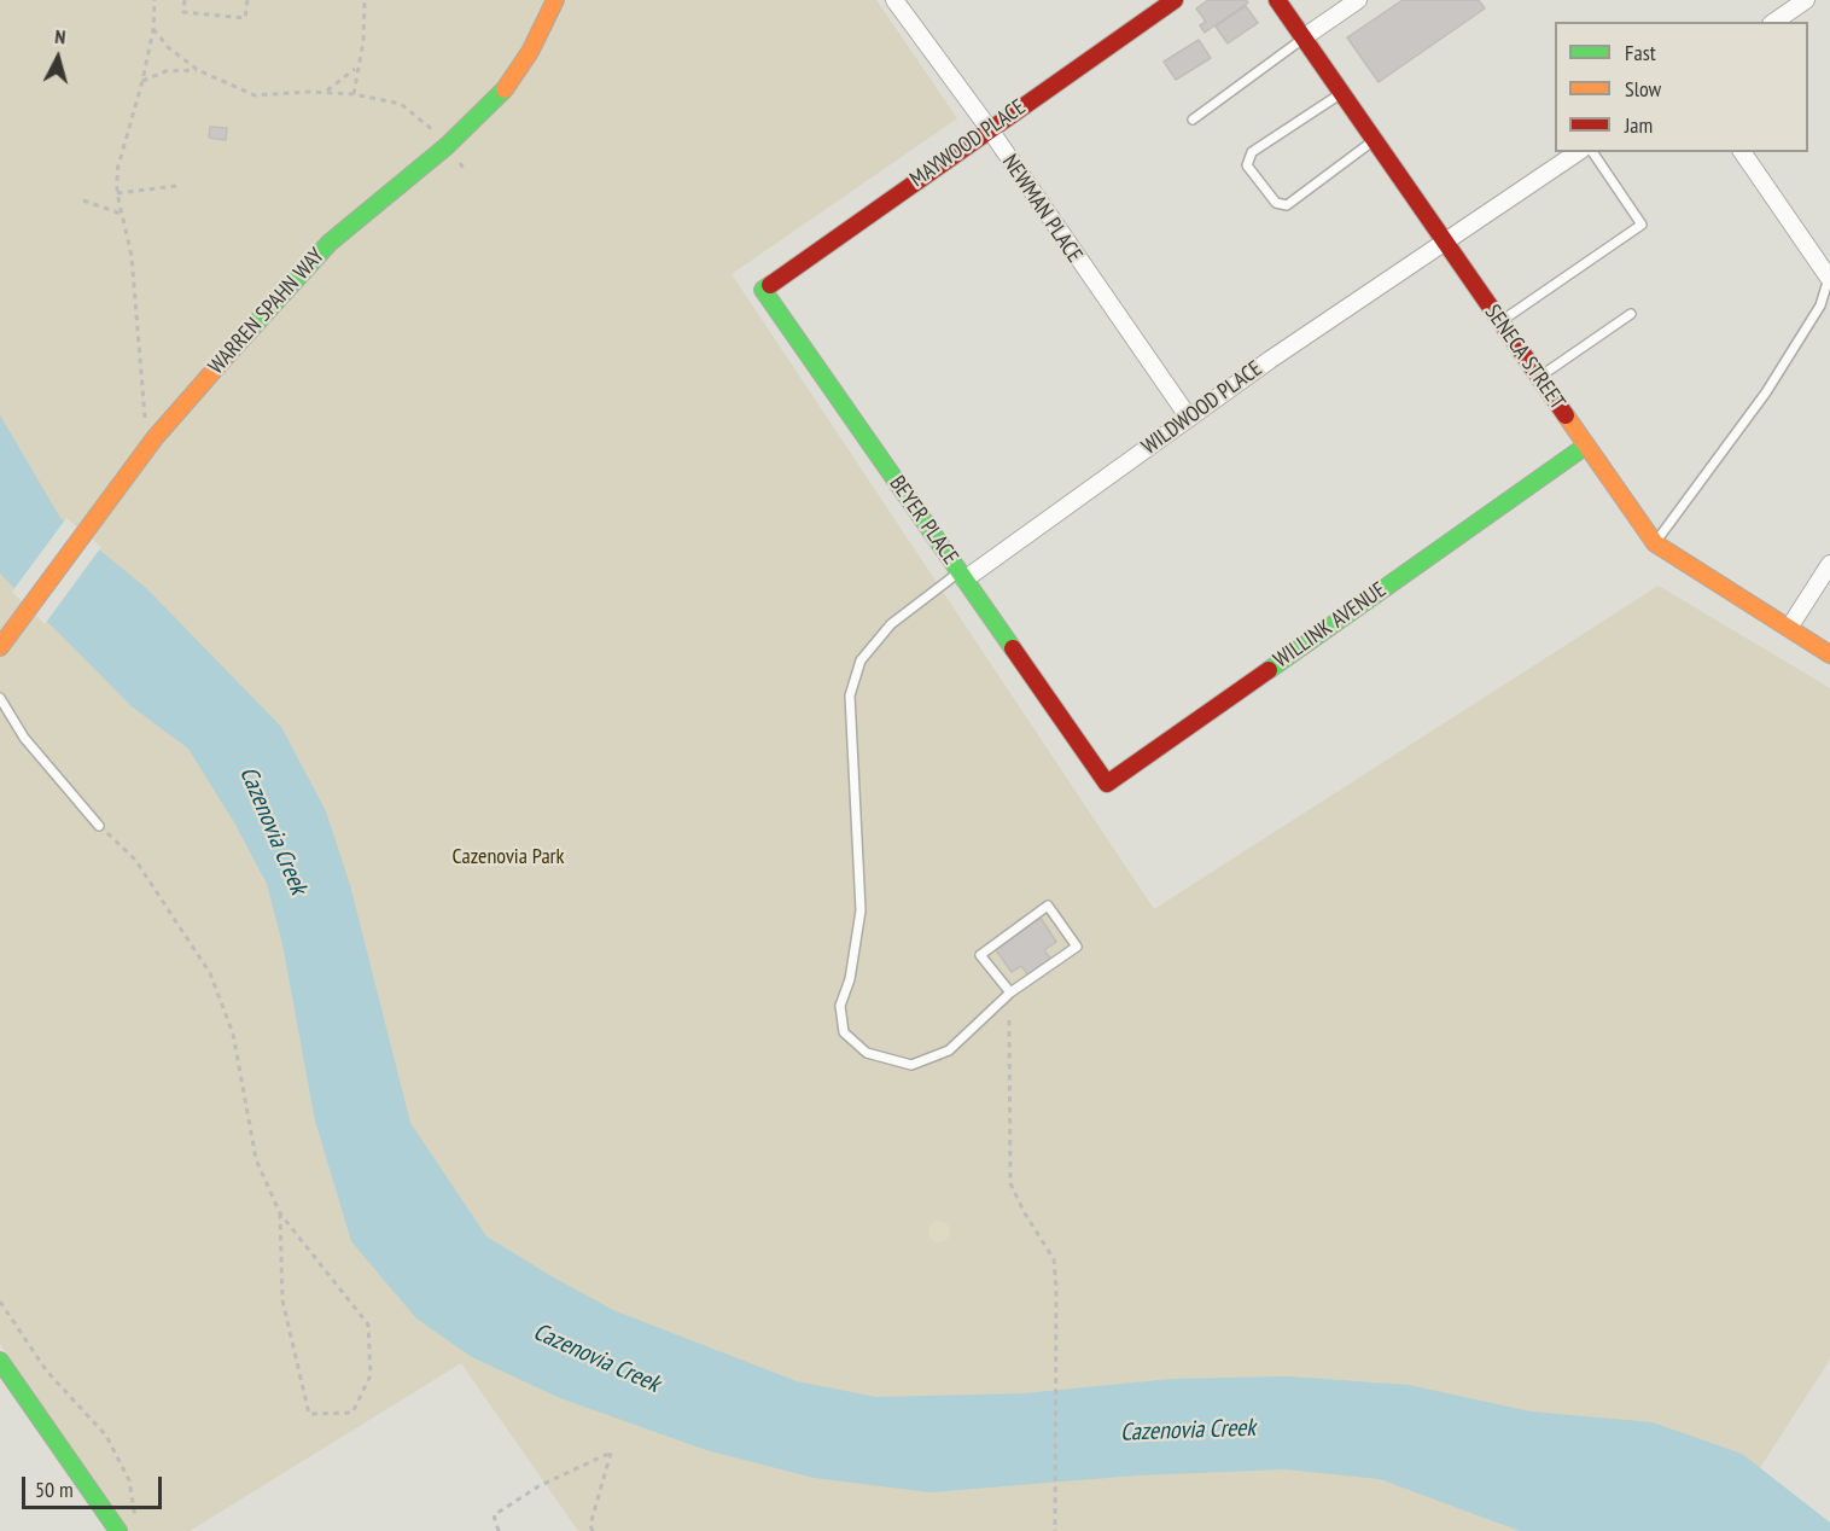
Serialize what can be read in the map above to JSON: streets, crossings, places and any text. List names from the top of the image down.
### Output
{
  "streets": {
    "street": [
      "MAYWOOD PLACE",
      "NEWMAN PLACE",
      "WARREN SPAHN WAY",
      "SENECA STREET",
      "WILDWOOD PLACE",
      "BEYER PLACE",
      "WILLINK AVENUE"
    ]
  },
  "crossings": [
    ["MAYWOOD PLACE", "NEWMAN PLACE"],
    ["MAYWOOD PLACE", "BEYER PLACE"],
    ["NEWMAN PLACE", "WILDWOOD PLACE"],
    ["SENECA STREET", "WILDWOOD PLACE"],
    ["SENECA STREET", "WILLINK AVENUE"],
    ["WILDWOOD PLACE", "BEYER PLACE"],
    ["BEYER PLACE", "WILLINK AVENUE"]
  ],
  "water": ["Cazenovia Creek"],
  "parks": ["Cazenovia Park"],
  "legend": ["Fast", "Slow", "Jam"],
  "scale_bar": "50 m",
  "north": "top"
}
